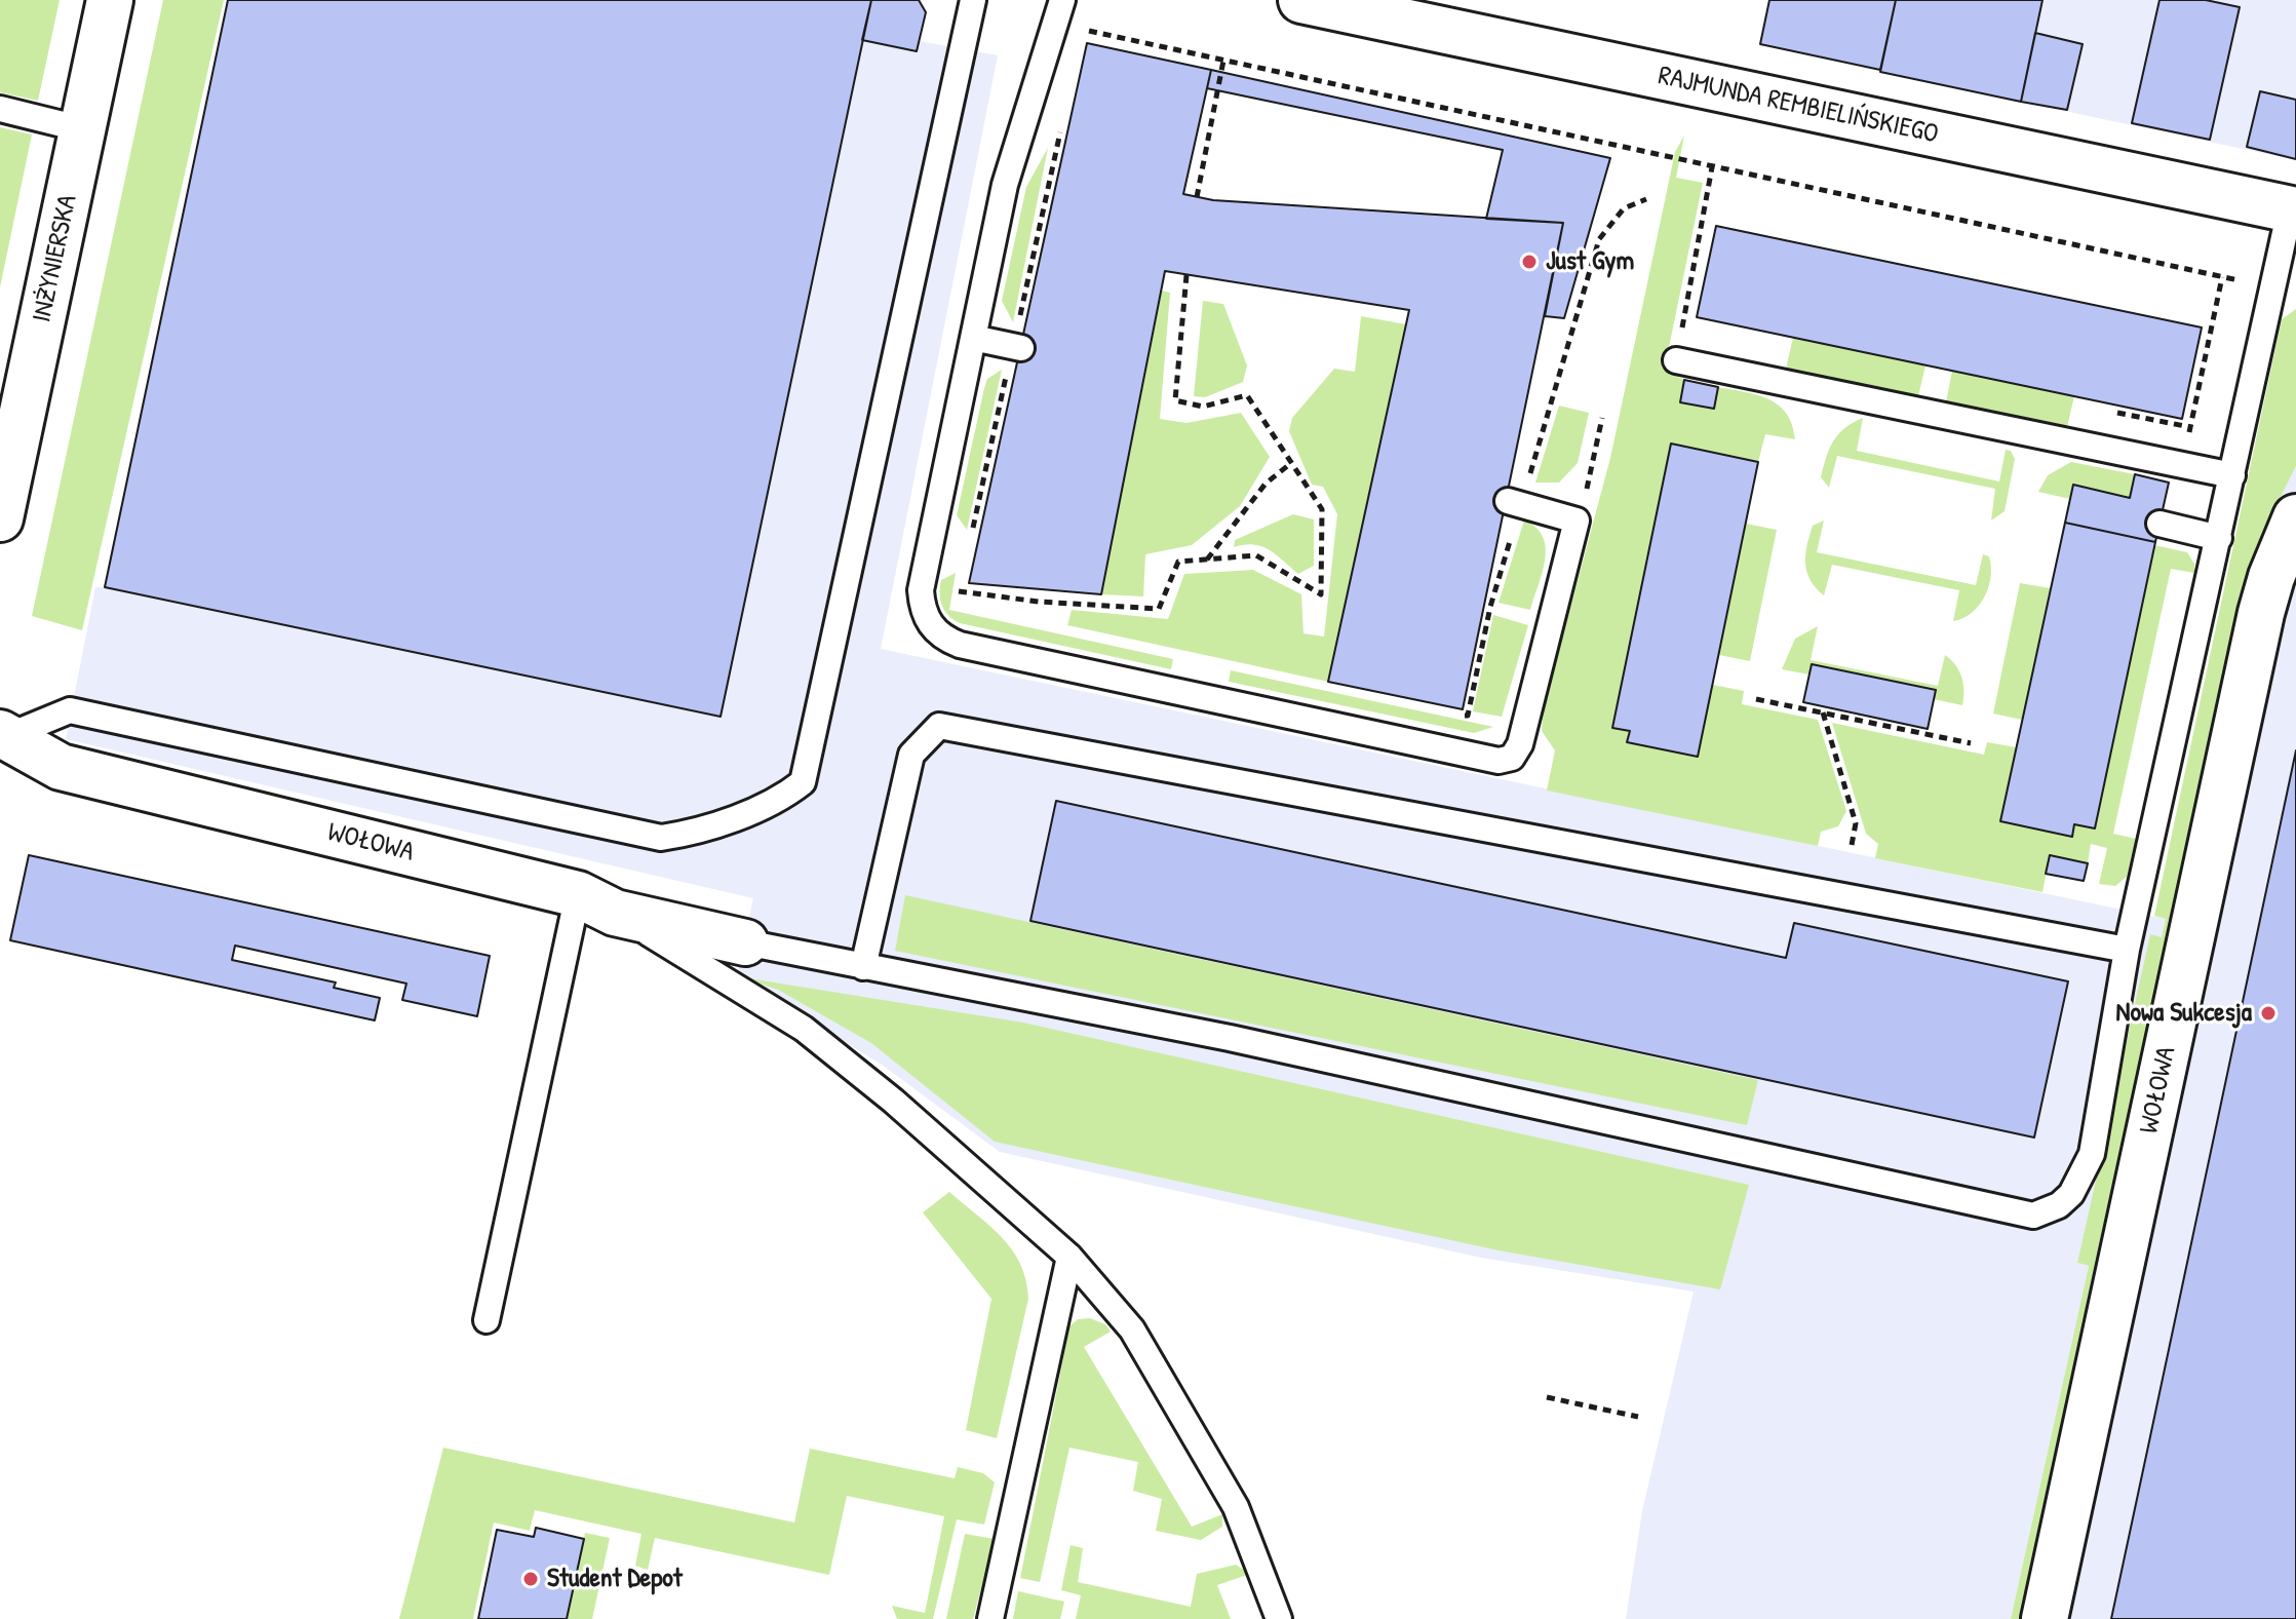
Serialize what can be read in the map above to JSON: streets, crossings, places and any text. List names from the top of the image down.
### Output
{
  "streets": {
    "street": ["RAJMUNDA REMBIELIŃSKIEGO", "INŻYNIERSKA", "WOŁOWA"]
  },
  "places": ["Just Gym", "Nowa Sukcesja", "Student Depot"]
}
